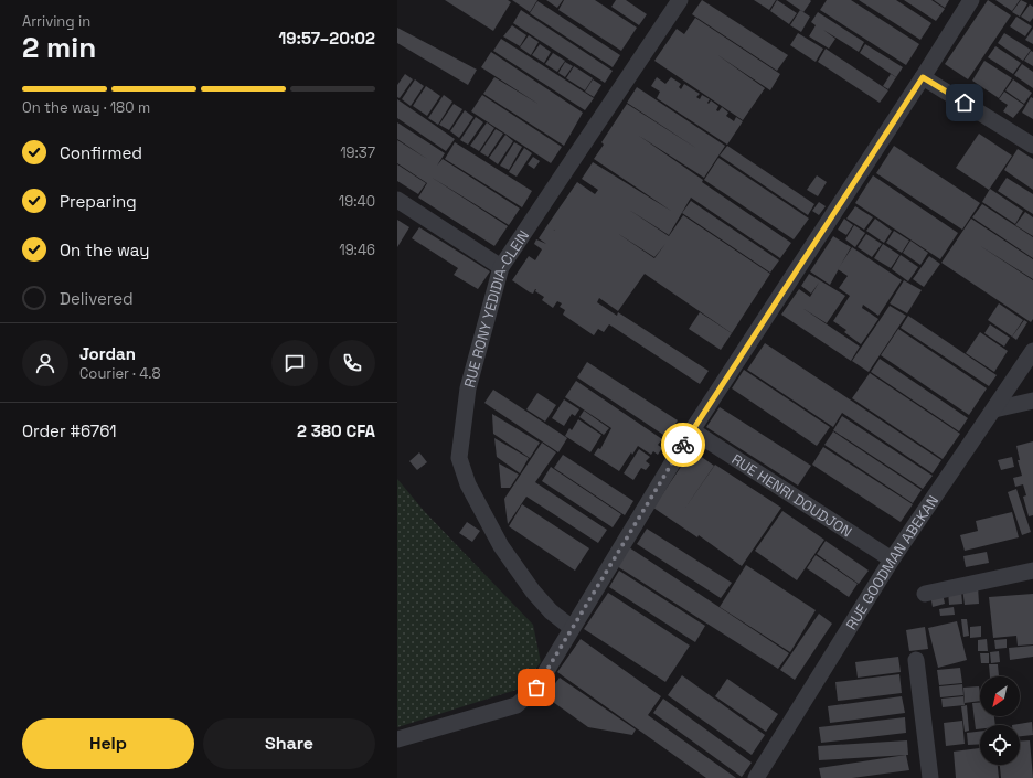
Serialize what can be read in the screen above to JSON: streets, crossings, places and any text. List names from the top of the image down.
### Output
{
  "streets": {
    "street": ["RUE RONY YEDIDIA-CLEIN", "RUE HENRI DOUDJON", "RUE GOODMAN ABEKAN"]
  },
  "crossings": [
    ["RUE HENRI DOUDJON", "RUE GOODMAN ABEKAN"]
  ],
  "north": "bottom left",
  "page": {
    "heading": ["2 min", "Arriving in", "19:57–20:02"],
    "panel": [
      "Jordan",
      "Courier · 4.8",
      "Order #6761",
      "2 380 CFA"
    ],
    "bar": "On the way · 180 m",
    "list": [
      ["Confirmed", "19:37"],
      ["Preparing", "19:40"],
      ["On the way", "19:46"],
      "Delivered"
    ],
    "buttons": ["Help", "Share"]
  }
}
